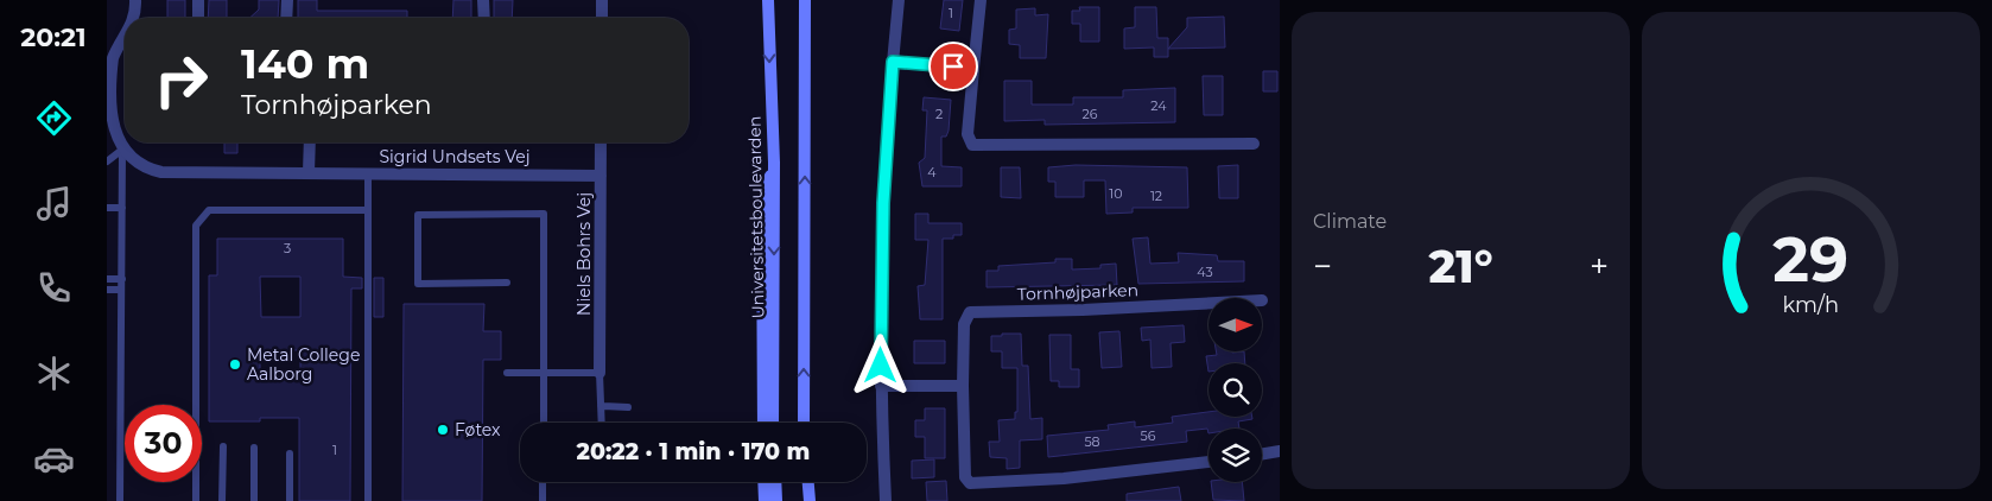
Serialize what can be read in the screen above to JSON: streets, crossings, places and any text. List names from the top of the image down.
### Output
{
  "streets": {
    "main road": ["Universitetsboulevarden"],
    "street": ["Sigrid Undsets Vej", "Niels Bohrs Vej", "Tornhøjparken"]
  },
  "crossings": [
    ["Sigrid Undsets Vej", "Niels Bohrs Vej"]
  ],
  "places": ["Metal College Aalborg", "Føtex"],
  "house_numbers": [
    "1",
    "24",
    "2",
    "26",
    "4",
    "10",
    "12",
    "3",
    "43",
    "56",
    "58",
    "1"
  ],
  "north": "right",
  "page": {
    "tabs": "20:21",
    "tile": "Climate",
    "turn": ["140 m", "Tornhøjparken"],
    "heat": ["−", "21°", "+"],
    "limit": "30",
    "trip": "20:22 · 1 min · 170 m",
    "gauge": ["29", "km/h"]
  }
}
